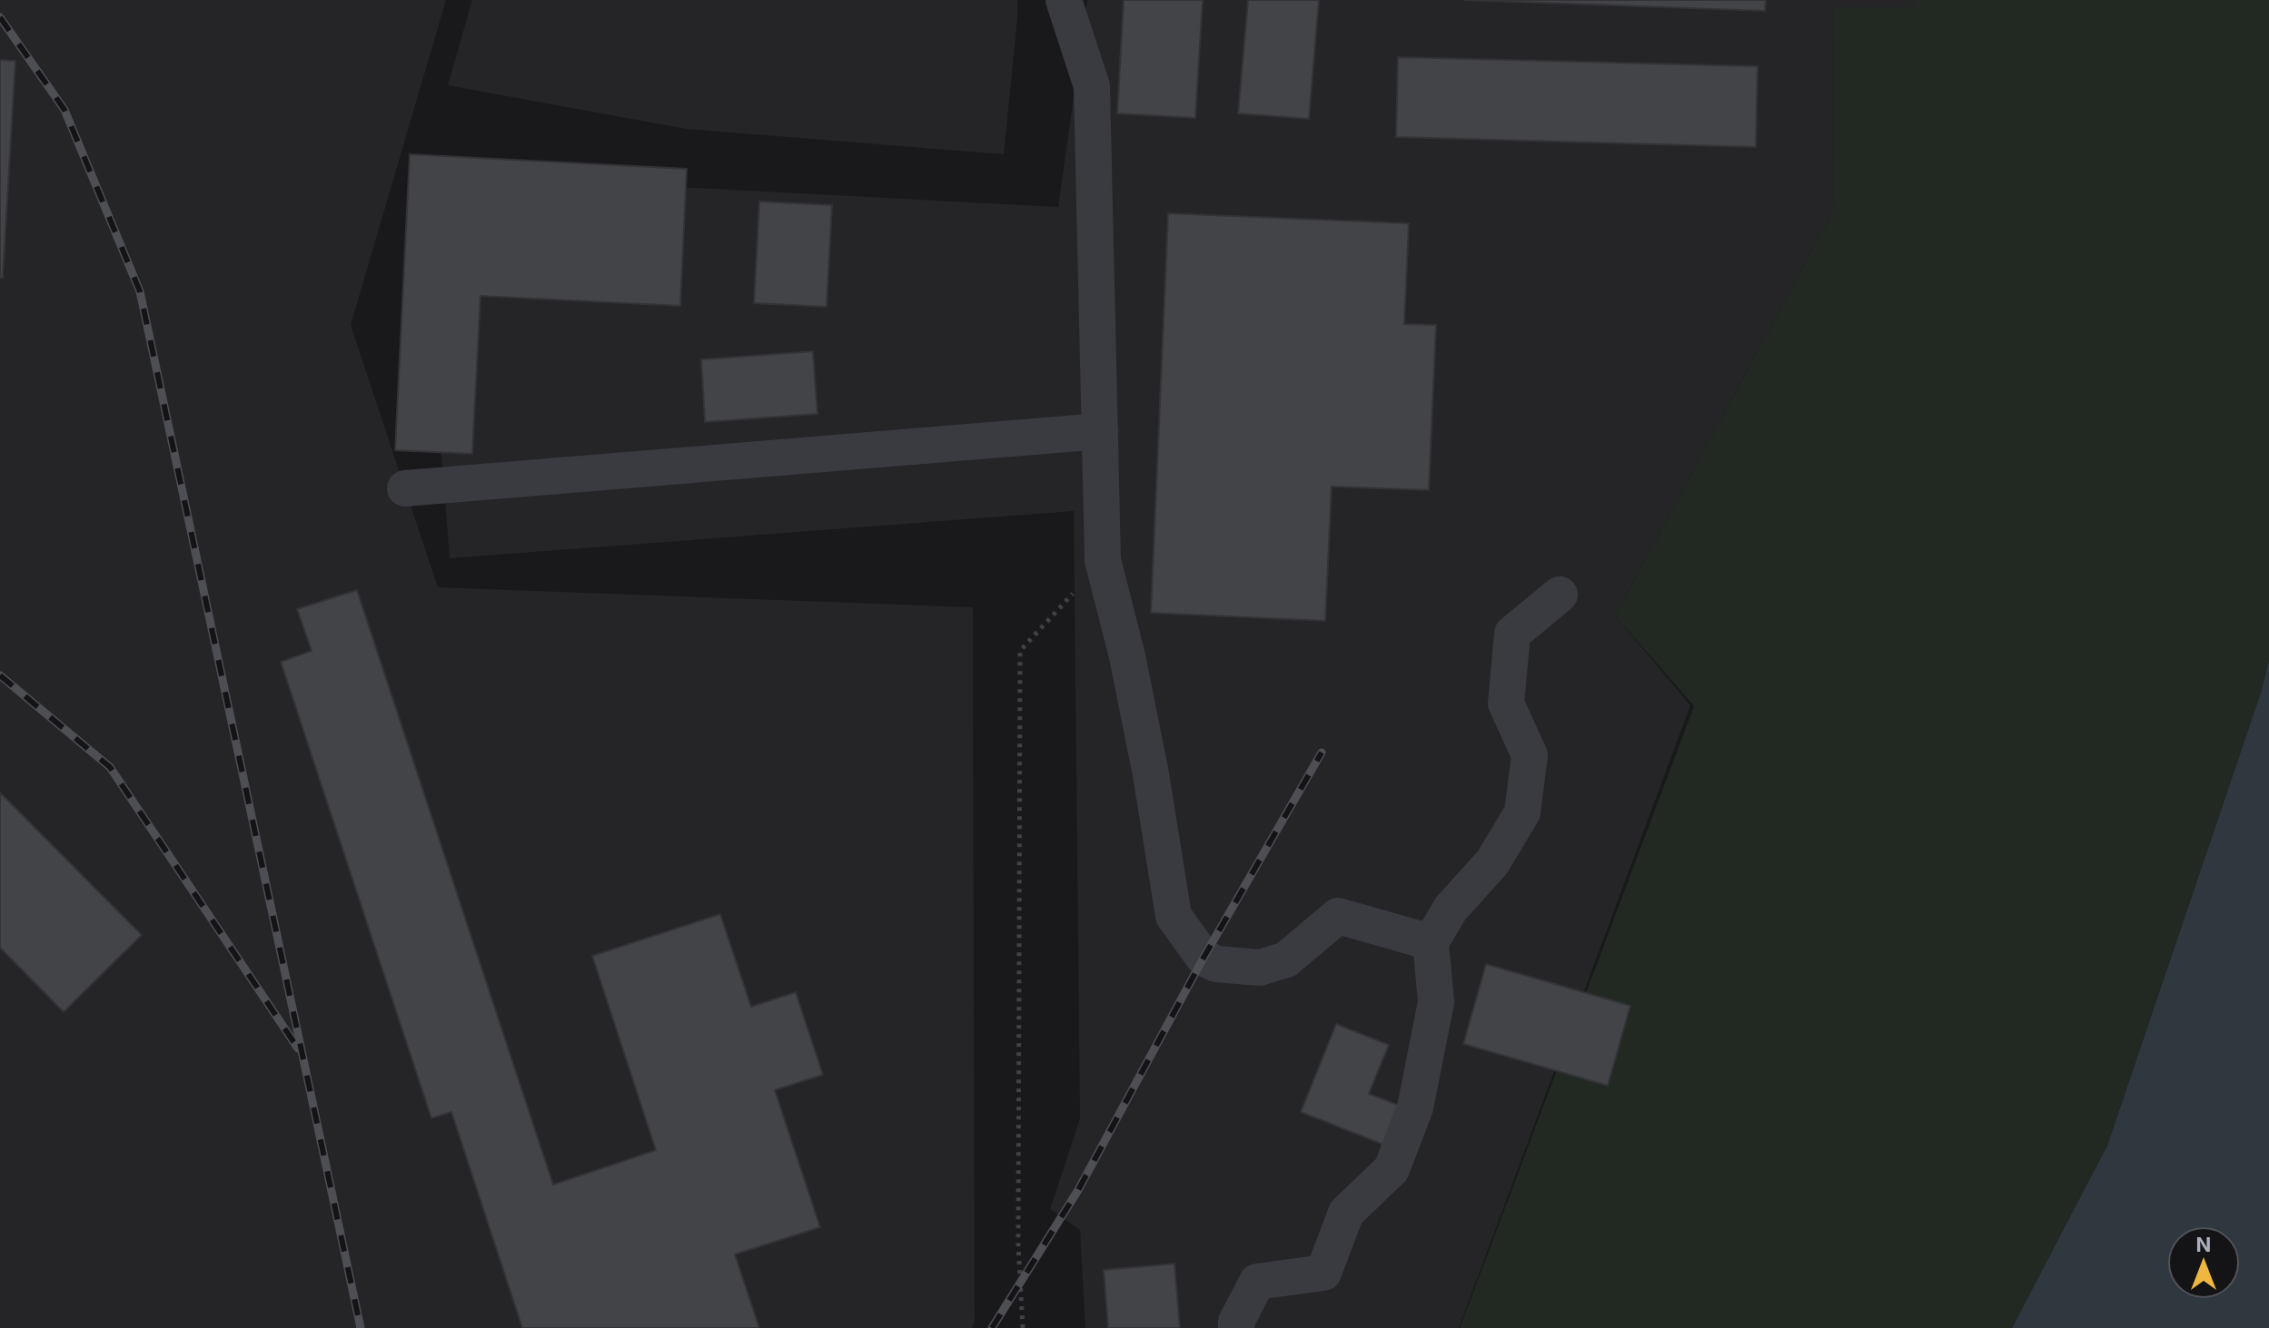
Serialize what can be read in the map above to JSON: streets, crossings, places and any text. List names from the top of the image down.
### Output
{
  "north": "top"
}
